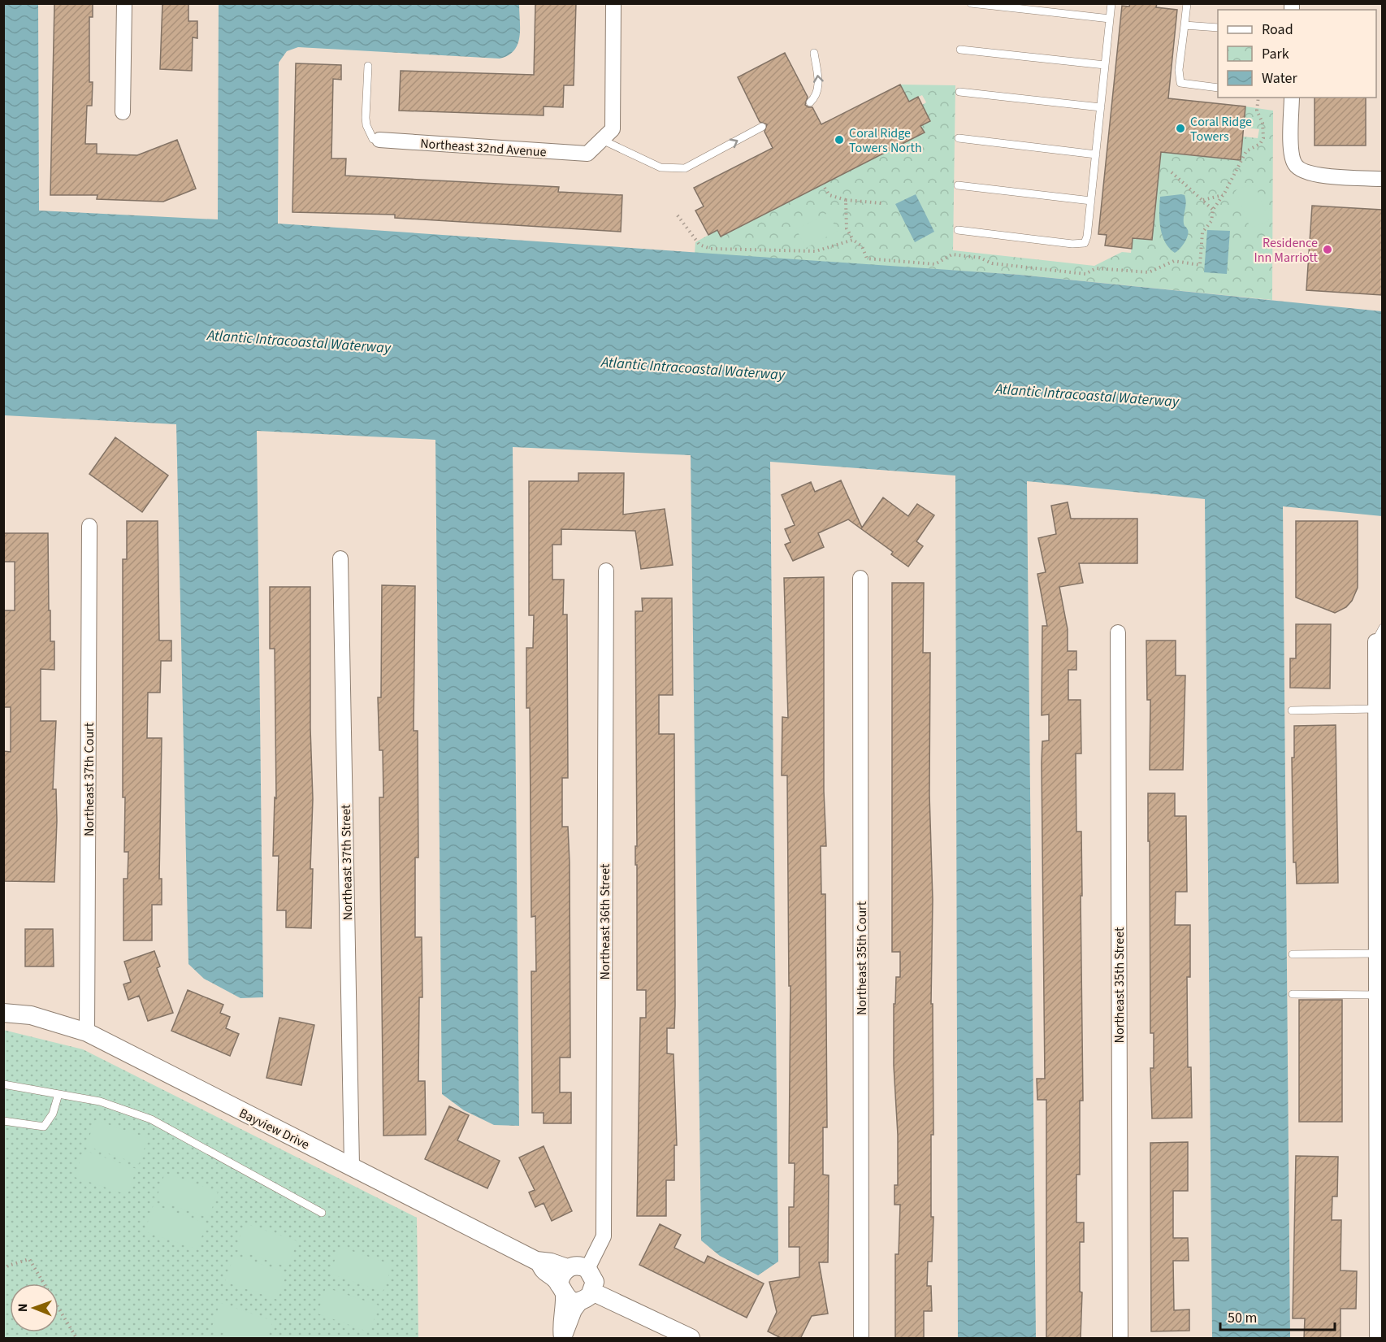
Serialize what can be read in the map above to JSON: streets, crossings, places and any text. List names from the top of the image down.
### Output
{
  "streets": {
    "street": [
      "Northeast 32nd Avenue",
      "Northeast 37th Court",
      "Northeast 37th Street",
      "Northeast 36th Street",
      "Northeast 35th Court",
      "Northeast 35th Street",
      "Bayview Drive"
    ]
  },
  "crossings": [
    ["Northeast 37th Court", "Bayview Drive"],
    ["Northeast 37th Street", "Bayview Drive"],
    ["Northeast 36th Street", "Bayview Drive"]
  ],
  "water": ["Atlantic Intracoastal Waterway"],
  "places": ["Coral Ridge Towers", "Coral Ridge Towers North", "Residence Inn Marriott"],
  "legend": ["Road", "Park", "Water"],
  "scale_bar": "50 m",
  "north": "left"
}
